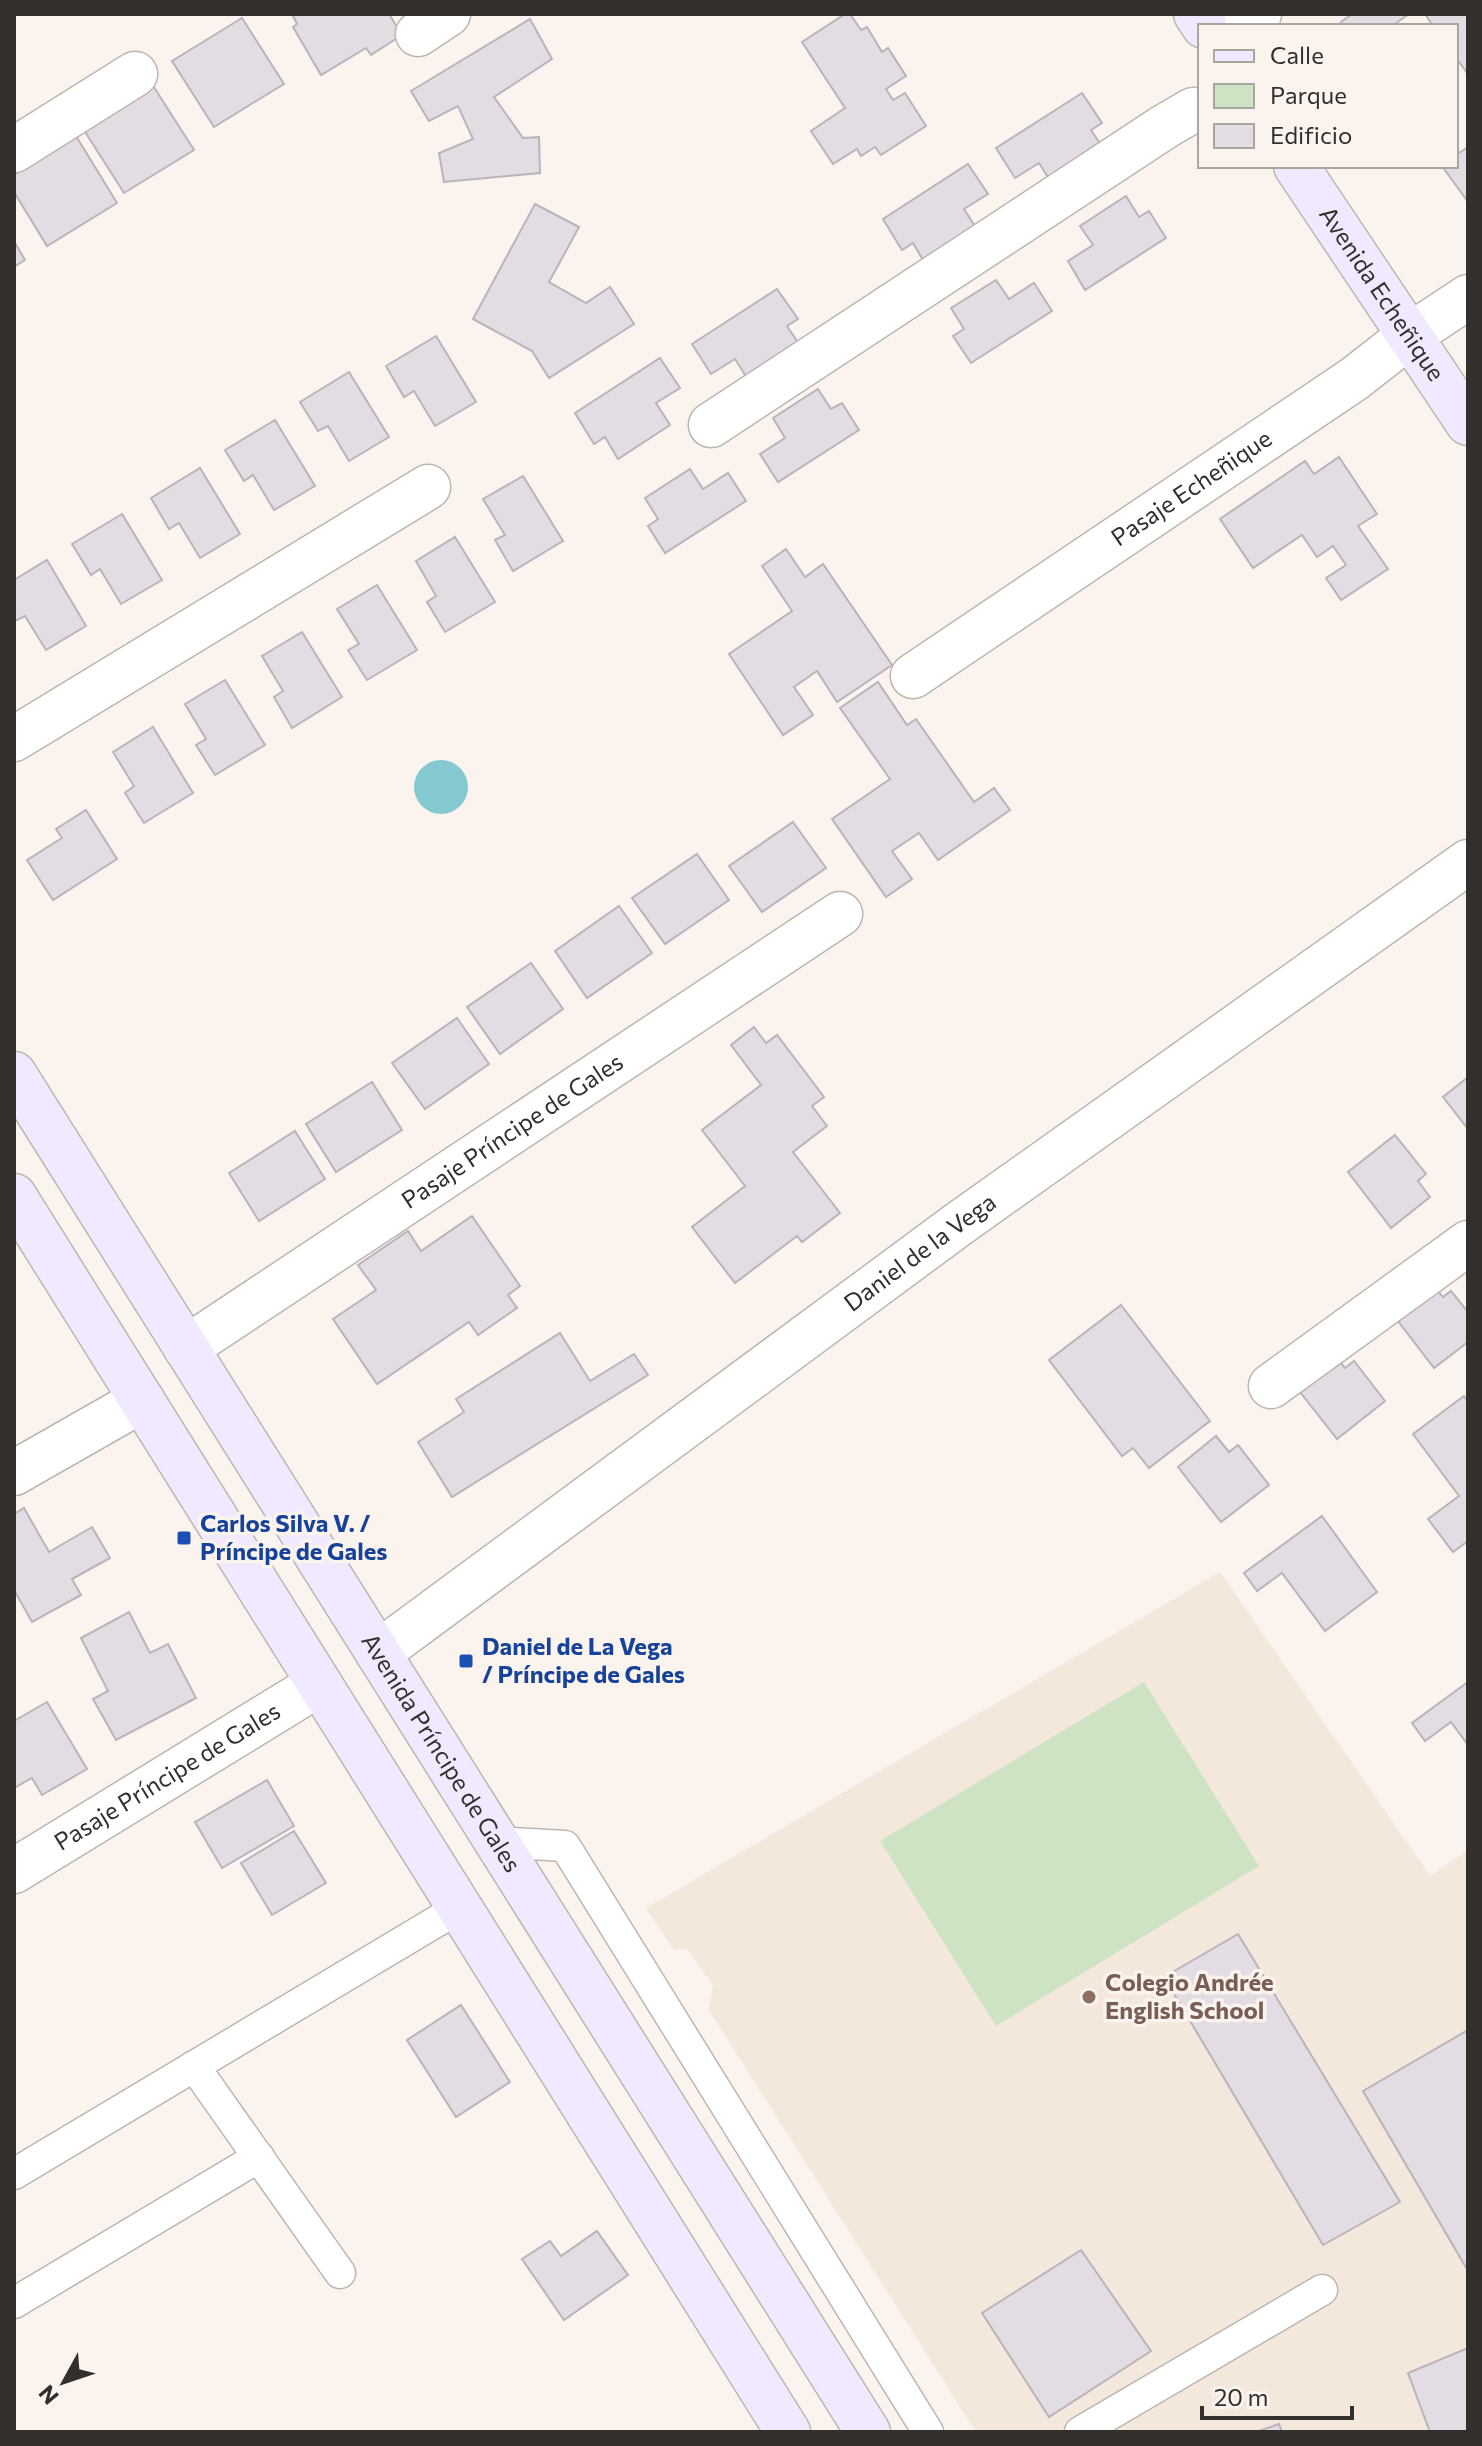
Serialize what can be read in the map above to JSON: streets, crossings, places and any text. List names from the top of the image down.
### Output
{
  "streets": {
    "main road": ["Avenida Echeñique", "Avenida Príncipe de Gales"],
    "street": ["Pasaje Echeñique", "Pasaje Príncipe de Gales", "Daniel de la Vega"]
  },
  "crossings": [
    ["Avenida Echeñique", "Pasaje Echeñique"],
    ["Pasaje Príncipe de Gales", "Avenida Príncipe de Gales"],
    ["Daniel de la Vega", "Avenida Príncipe de Gales"]
  ],
  "places": {
    "transit": ["Carlos Silva V. / Príncipe de Gales", "Daniel de La Vega / Príncipe de Gales"],
    "other": ["Colegio Andrée English School"]
  },
  "legend": ["Calle", "Parque", "Edificio"],
  "scale_bar": "20 m",
  "north": "bottom left"
}
